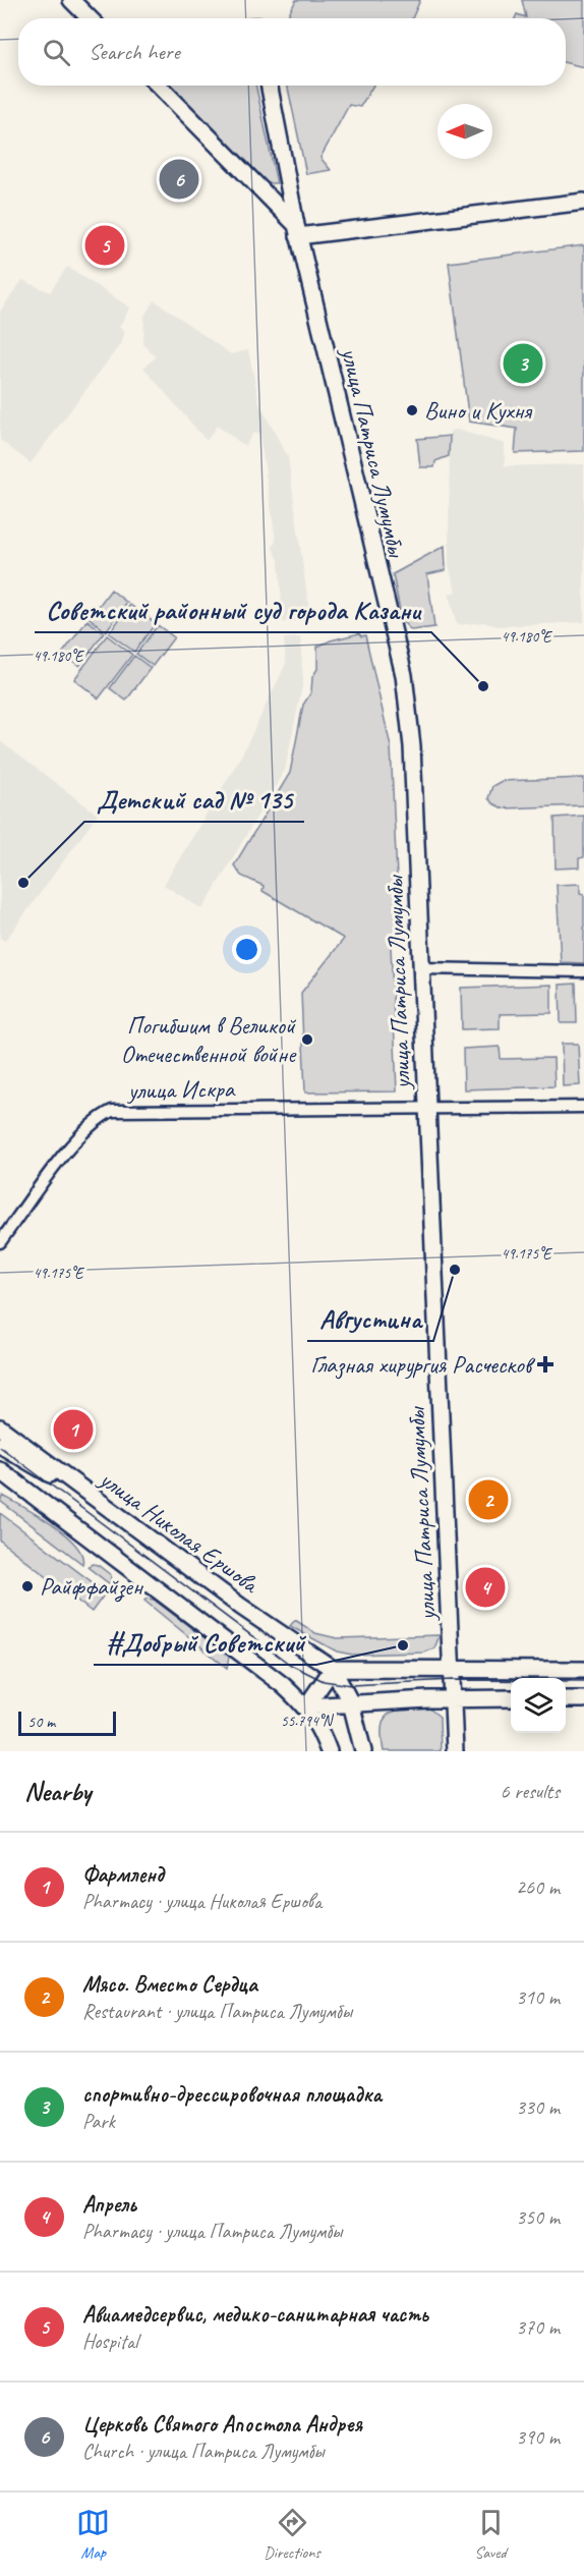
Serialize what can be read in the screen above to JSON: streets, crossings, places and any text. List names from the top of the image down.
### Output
{
  "streets": {
    "main road": ["улица Патриса Лумумбы", "улица Николая Ершова"],
    "street": ["улица Искра"]
  },
  "crossings": [
    ["улица Патриса Лумумбы", "улица Искра"]
  ],
  "places": {
    "other": [
      "Вино и Кухня",
      "Советский районный суд города Казани",
      "Детский сад № 135",
      "Погибшим в Великой Отечественной войне",
      "Августина",
      "Райффайзен",
      "#Добрый Советский"
    ],
    "health": ["Глазная хирургия Расческов"]
  },
  "scale_bar": "50 m",
  "north": "left",
  "page": {
    "search": "Search here",
    "pins": [
      "6",
      "5",
      "3",
      "1",
      "2",
      "4"
    ],
    "scale": "50 m",
    "heading": ["Nearby", "6 results"],
    "list": [
      {
        "mark": "1",
        "name": "Фармленд",
        "note": "Pharmacy · улица Николая Ершова",
        "value": "260 m"
      },
      {
        "mark": "2",
        "name": "Мясо. Вместо Сердца",
        "note": "Restaurant · улица Патриса Лумумбы",
        "value": "310 m"
      },
      {
        "mark": "3",
        "name": "спортивно-дрессировочная площадка",
        "note": "Park",
        "value": "330 m"
      },
      {
        "mark": "4",
        "name": "Апрель",
        "note": "Pharmacy · улица Патриса Лумумбы",
        "value": "350 m"
      },
      {
        "mark": "5",
        "name": "Авиамедсервис, медико-санитарная часть",
        "note": "Hospital",
        "value": "370 m"
      },
      {
        "mark": "6",
        "name": "Церковь Святого Апостола Андрея",
        "note": "Church · улица Патриса Лумумбы",
        "value": "390 m"
      }
    ],
    "nav": ["Map", "Directions", "Saved"]
  },
  "coordinates": ["49.180°E", "49.175°E", "55.794°N"]
}
